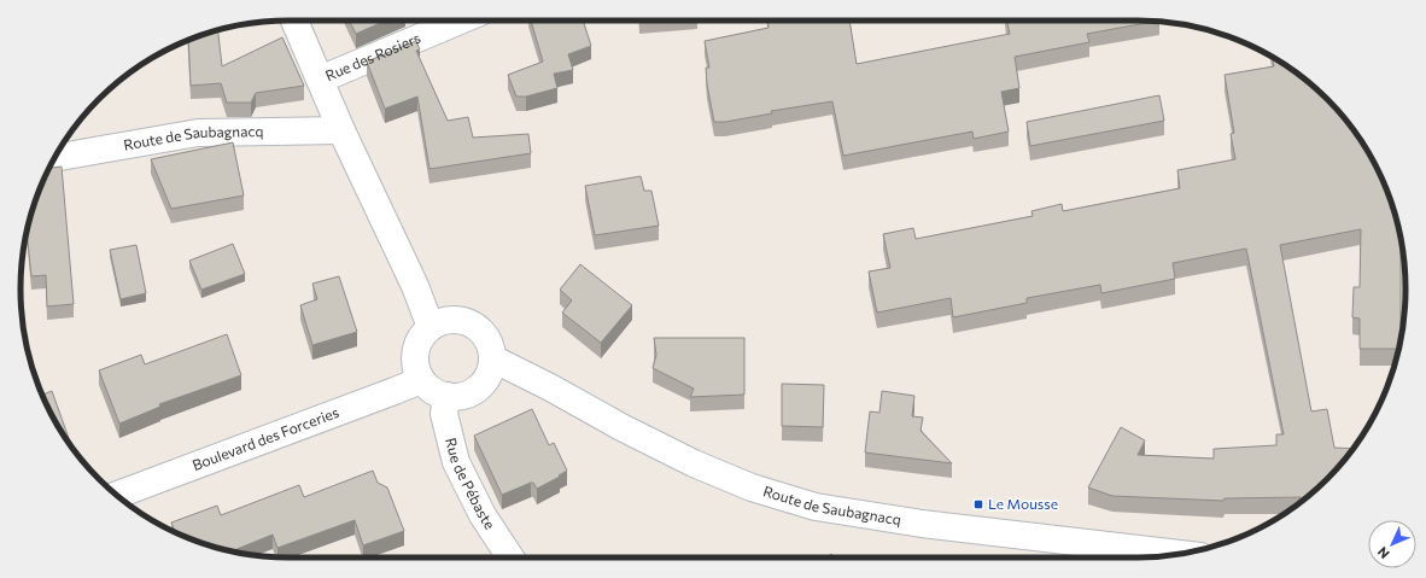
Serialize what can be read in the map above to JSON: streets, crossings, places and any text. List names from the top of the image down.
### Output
{
  "streets": {
    "street": [
      "Rue des Rosiers",
      "Route de Saubagnacq",
      "Boulevard des Forceries",
      "Rue de Pébaste"
    ]
  },
  "crossings": [
    ["Route de Saubagnacq", "Boulevard des Forceries"],
    ["Route de Saubagnacq", "Rue de Pébaste"],
    ["Boulevard des Forceries", "Rue de Pébaste"]
  ],
  "places": {
    "transit": ["Le Mousse"]
  },
  "north": "bottom left"
}
